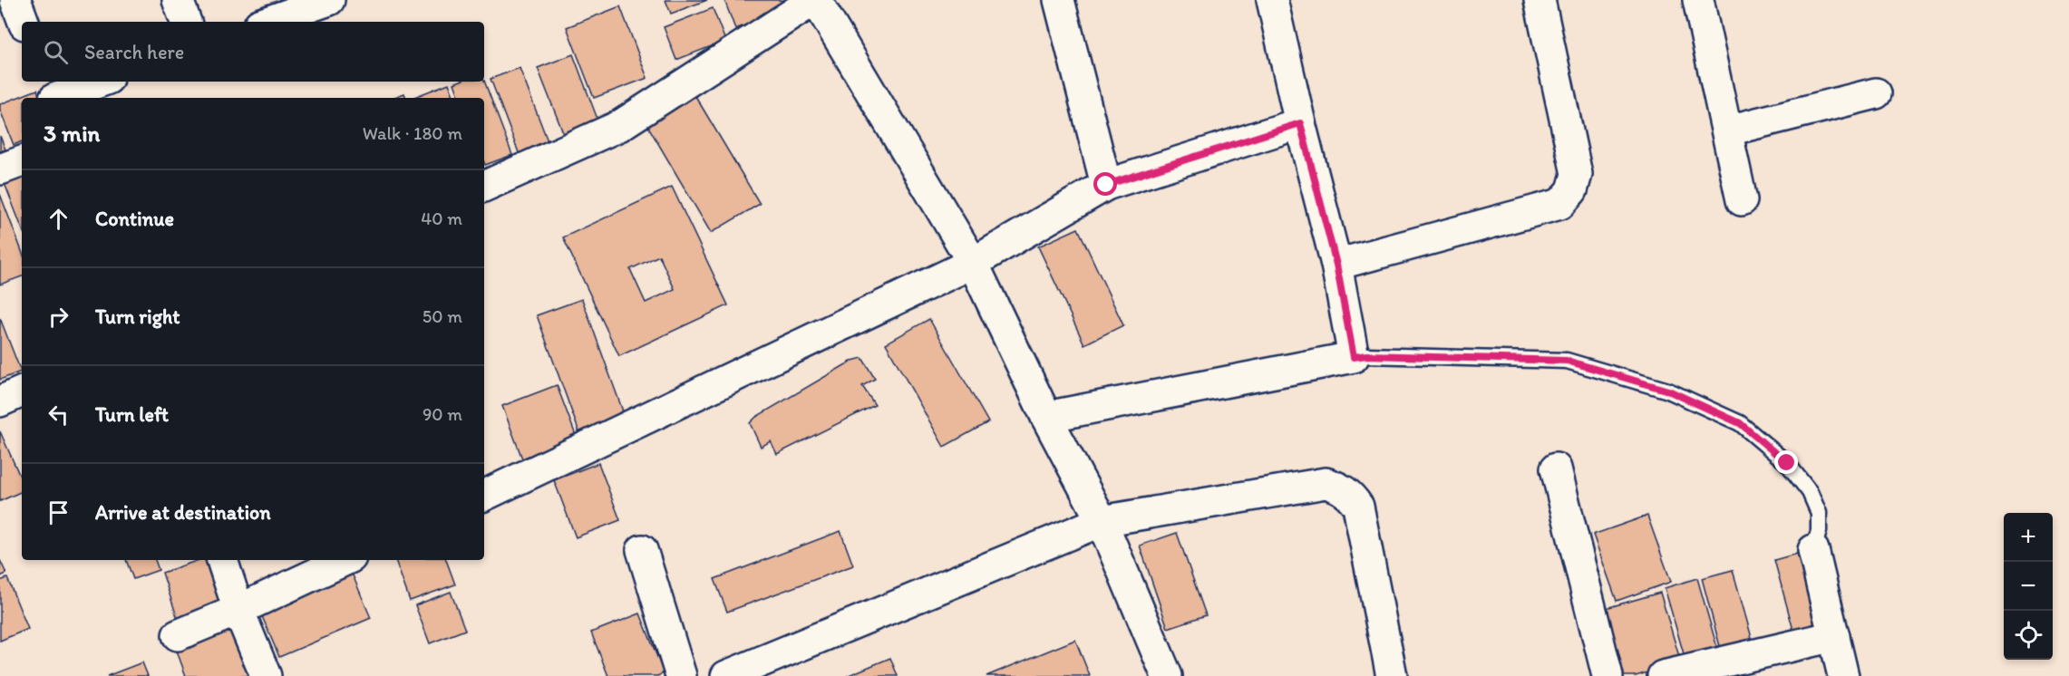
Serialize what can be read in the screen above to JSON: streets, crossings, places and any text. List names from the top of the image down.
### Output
{
  "page": {
    "search": "Search here",
    "heading": ["3 min", "Walk · 180 m"],
    "list": [
      ["Continue", "40 m"],
      ["Turn right", "50 m"],
      ["Turn left", "90 m"],
      "Arrive at destination"
    ],
    "map_buttons": ["+", "−"]
  }
}
